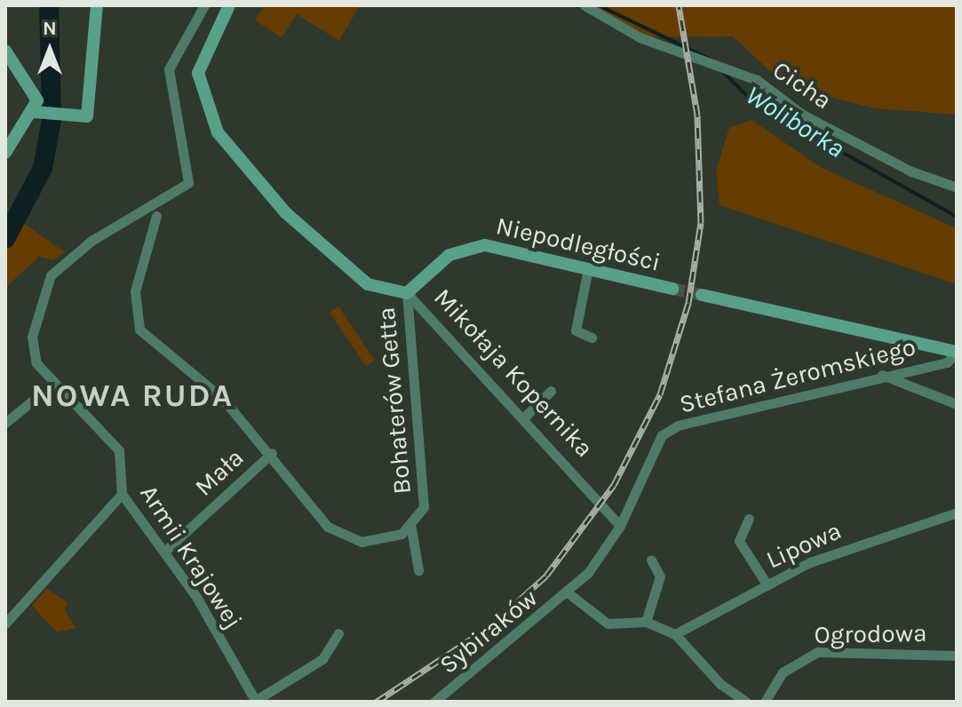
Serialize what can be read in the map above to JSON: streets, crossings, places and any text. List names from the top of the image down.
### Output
{
  "streets": {
    "street": [
      "Cicha",
      "Niepodległości",
      "Mikołaja Kopernika",
      "Stefana Żeromskiego",
      "Bohaterów Getta",
      "Mała",
      "Lipowa",
      "Armii Krajowej",
      "Sybiraków",
      "Ogrodowa"
    ]
  },
  "crossings": [
    ["Niepodległości", "Mikołaja Kopernika"],
    ["Niepodległości", "Bohaterów Getta"],
    ["Mikołaja Kopernika", "Stefana Żeromskiego"],
    ["Mikołaja Kopernika", "Bohaterów Getta"],
    ["Stefana Żeromskiego", "Sybiraków"],
    ["Bohaterów Getta", "Mała"],
    ["Mała", "Armii Krajowej"]
  ],
  "districts": ["NOWA RUDA"],
  "water": ["Woliborka"],
  "north": "top"
}
